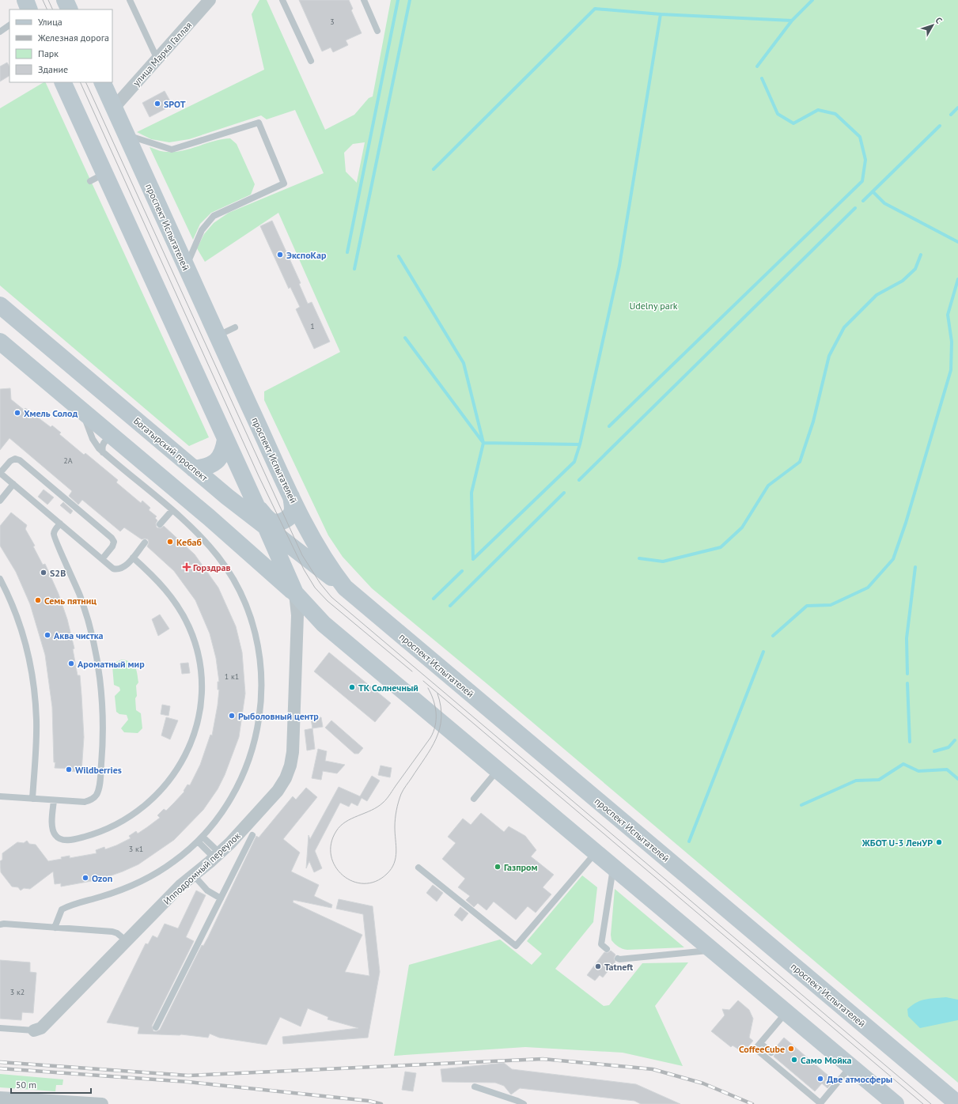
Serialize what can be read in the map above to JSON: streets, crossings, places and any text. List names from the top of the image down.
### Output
{
  "streets": {
    "main road": ["проспект Испытателей", "Богатырский проспект"],
    "street": ["улица Марка Галлая", "Ипподромный переулок"]
  },
  "crossings": [
    ["улица Марка Галлая", "проспект Испытателей"],
    ["проспект Испытателей", "Богатырский проспект"]
  ],
  "parks": ["Udelny park"],
  "places": {
    "other": [
      "SPOT",
      "ЭкспоКар",
      "Хмель Солод",
      "Кебаб",
      "S2B",
      "Семь пятниц",
      "Аква чистка",
      "Ароматный мир",
      "ТК Солнечный",
      "Рыболовный центр",
      "Wildberries",
      "ЖБОТ U-3 ЛенУР",
      "Газпром",
      "Ozon",
      "Tatneft",
      "CoffeeCube",
      "Само Мойка",
      "Две атмосферы"
    ],
    "health": ["Горздрав"]
  },
  "house_numbers": [
    "3",
    "1",
    "2А",
    "1 к1",
    "3 к1",
    "3 к2"
  ],
  "legend": [
    "Улица",
    "Железная дорога",
    "Парк",
    "Здание"
  ],
  "scale_bar": "50 m",
  "north": "top right"
}
